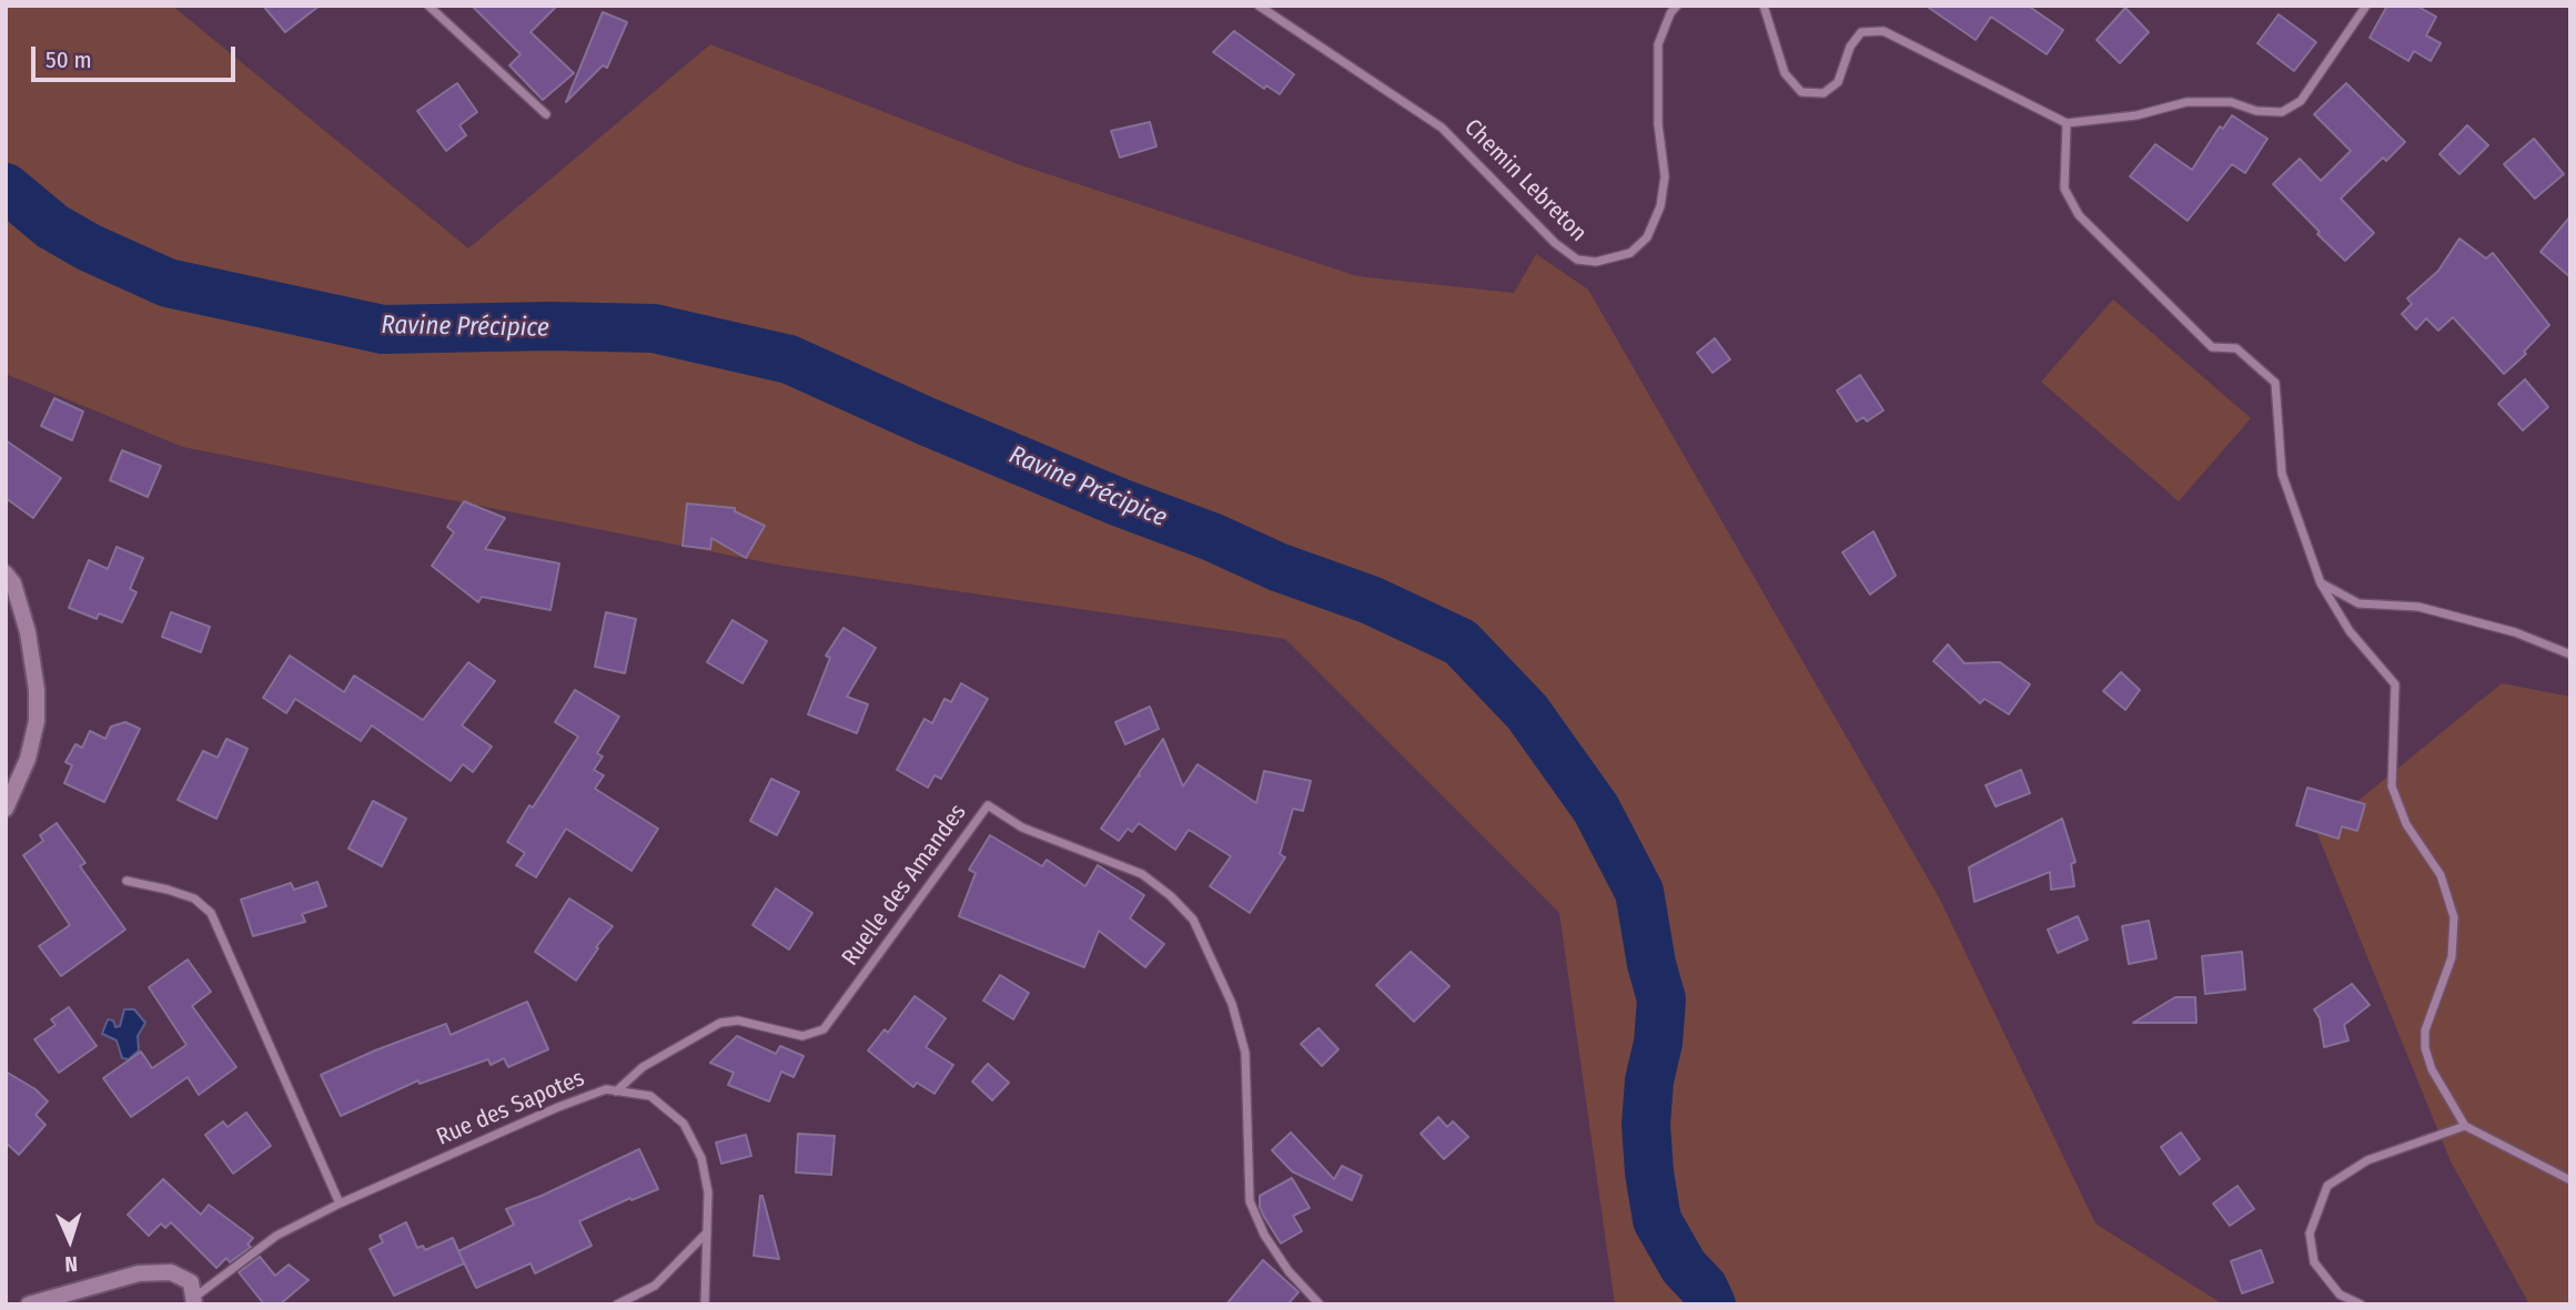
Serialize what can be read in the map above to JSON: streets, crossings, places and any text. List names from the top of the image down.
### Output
{
  "streets": {
    "street": ["Chemin Lebreton", "Ruelle des Amandes", "Rue des Sapotes"]
  },
  "crossings": [
    ["Ruelle des Amandes", "Rue des Sapotes"]
  ],
  "water": ["Ravine Précipice"],
  "scale_bar": "50 m",
  "north": "bottom"
}
